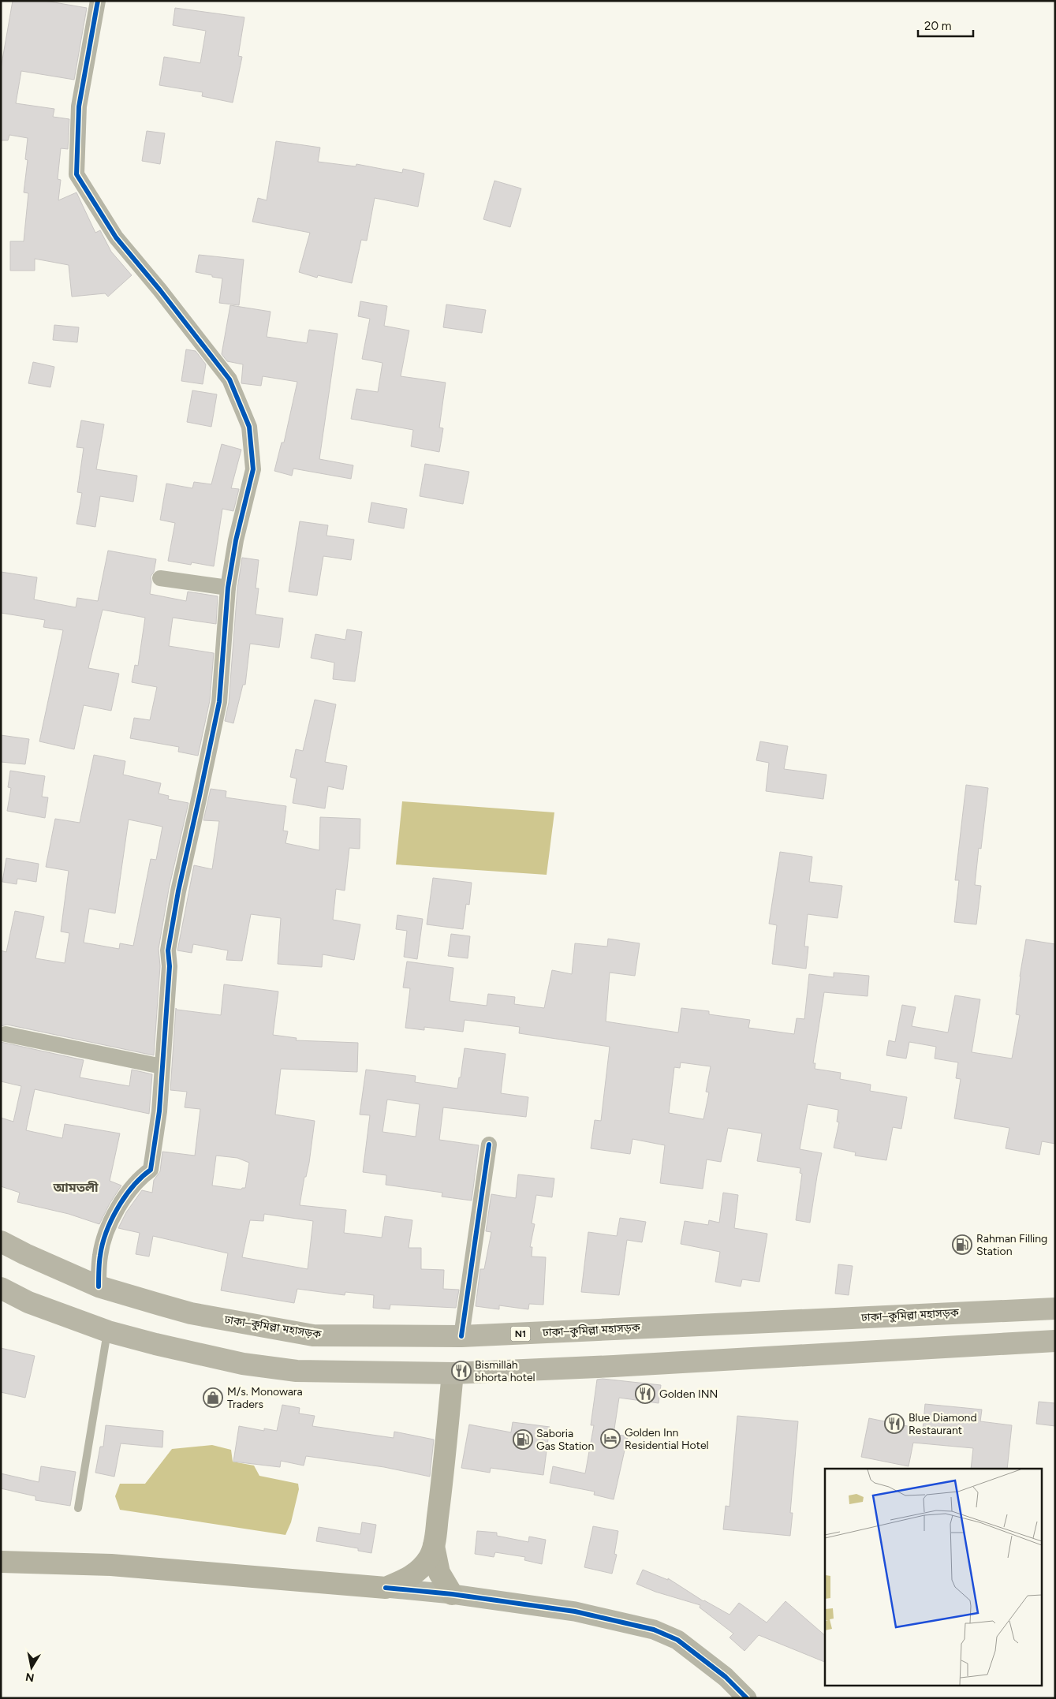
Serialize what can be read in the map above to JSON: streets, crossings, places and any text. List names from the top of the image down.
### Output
{
  "streets": {
    "highway": ["ঢাকা–কুমিল্লা মহাসড়ক", "N1"]
  },
  "districts": ["আমতলী"],
  "places": {
    "fuel station": ["Rahman Filling Station", "Saboria Gas Station"],
    "restaurant": ["Bismillah bhorta hotel", "Golden INN", "Blue Diamond Restaurant"],
    "shop": ["M/s. Monowara Traders"],
    "hotel": ["Golden Inn Residential Hotel"]
  },
  "scale_bar": "20 m",
  "north": "bottom"
}
